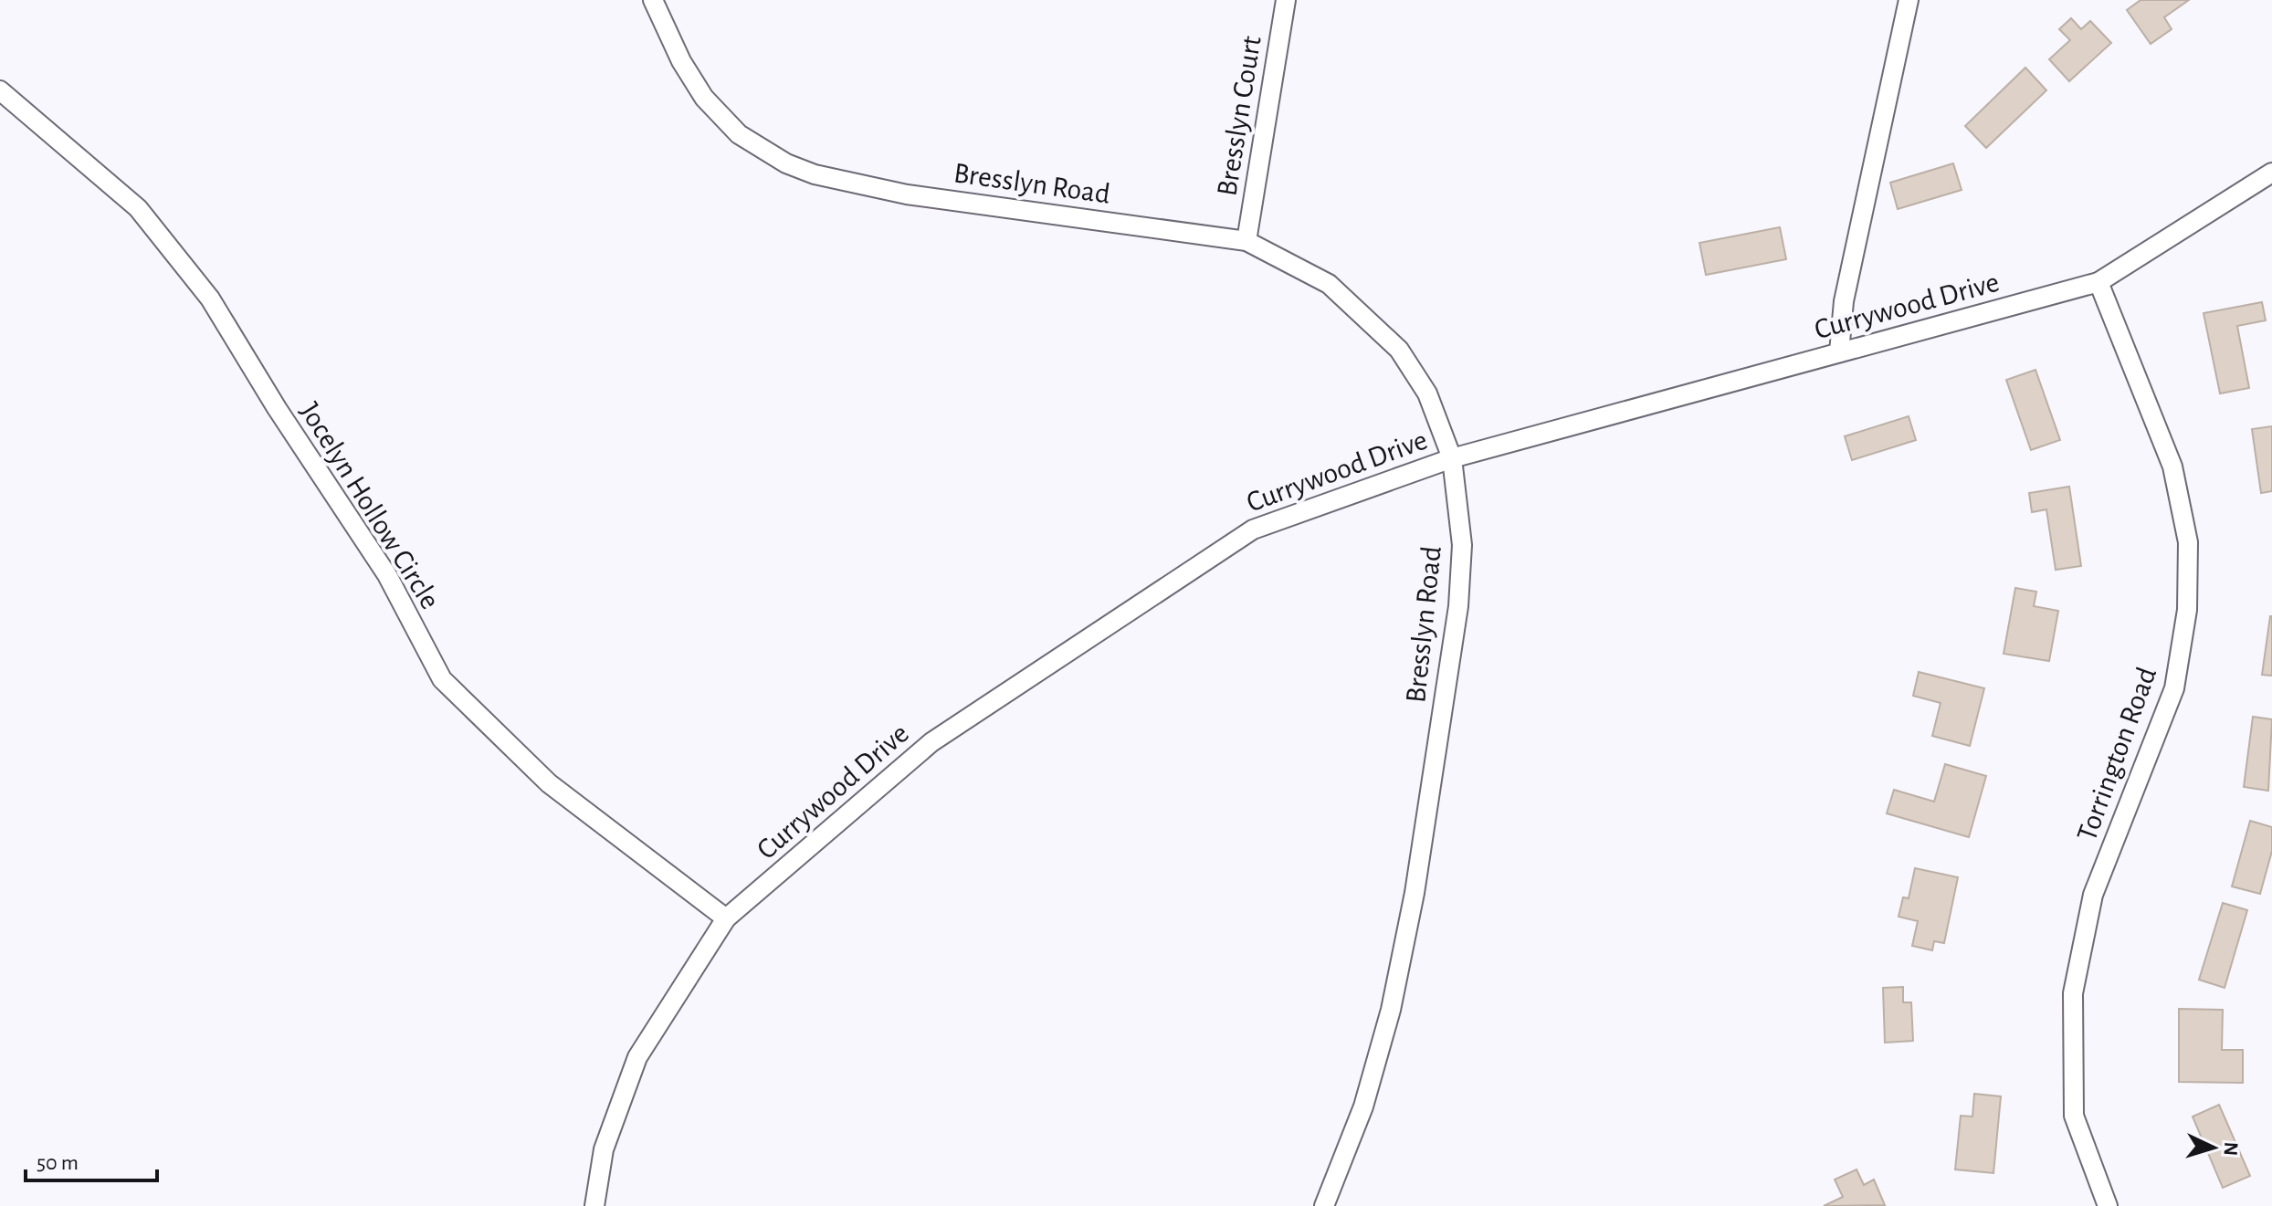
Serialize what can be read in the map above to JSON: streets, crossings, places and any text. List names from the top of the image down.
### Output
{
  "streets": {
    "street": [
      "Bresslyn Court",
      "Bresslyn Road",
      "Currywood Drive",
      "Jocelyn Hollow Circle",
      "Torrington Road"
    ]
  },
  "crossings": [
    ["Bresslyn Court", "Bresslyn Road"],
    ["Bresslyn Road", "Currywood Drive"],
    ["Currywood Drive", "Jocelyn Hollow Circle"],
    ["Currywood Drive", "Torrington Road"]
  ],
  "scale_bar": "50 m",
  "north": "right"
}
